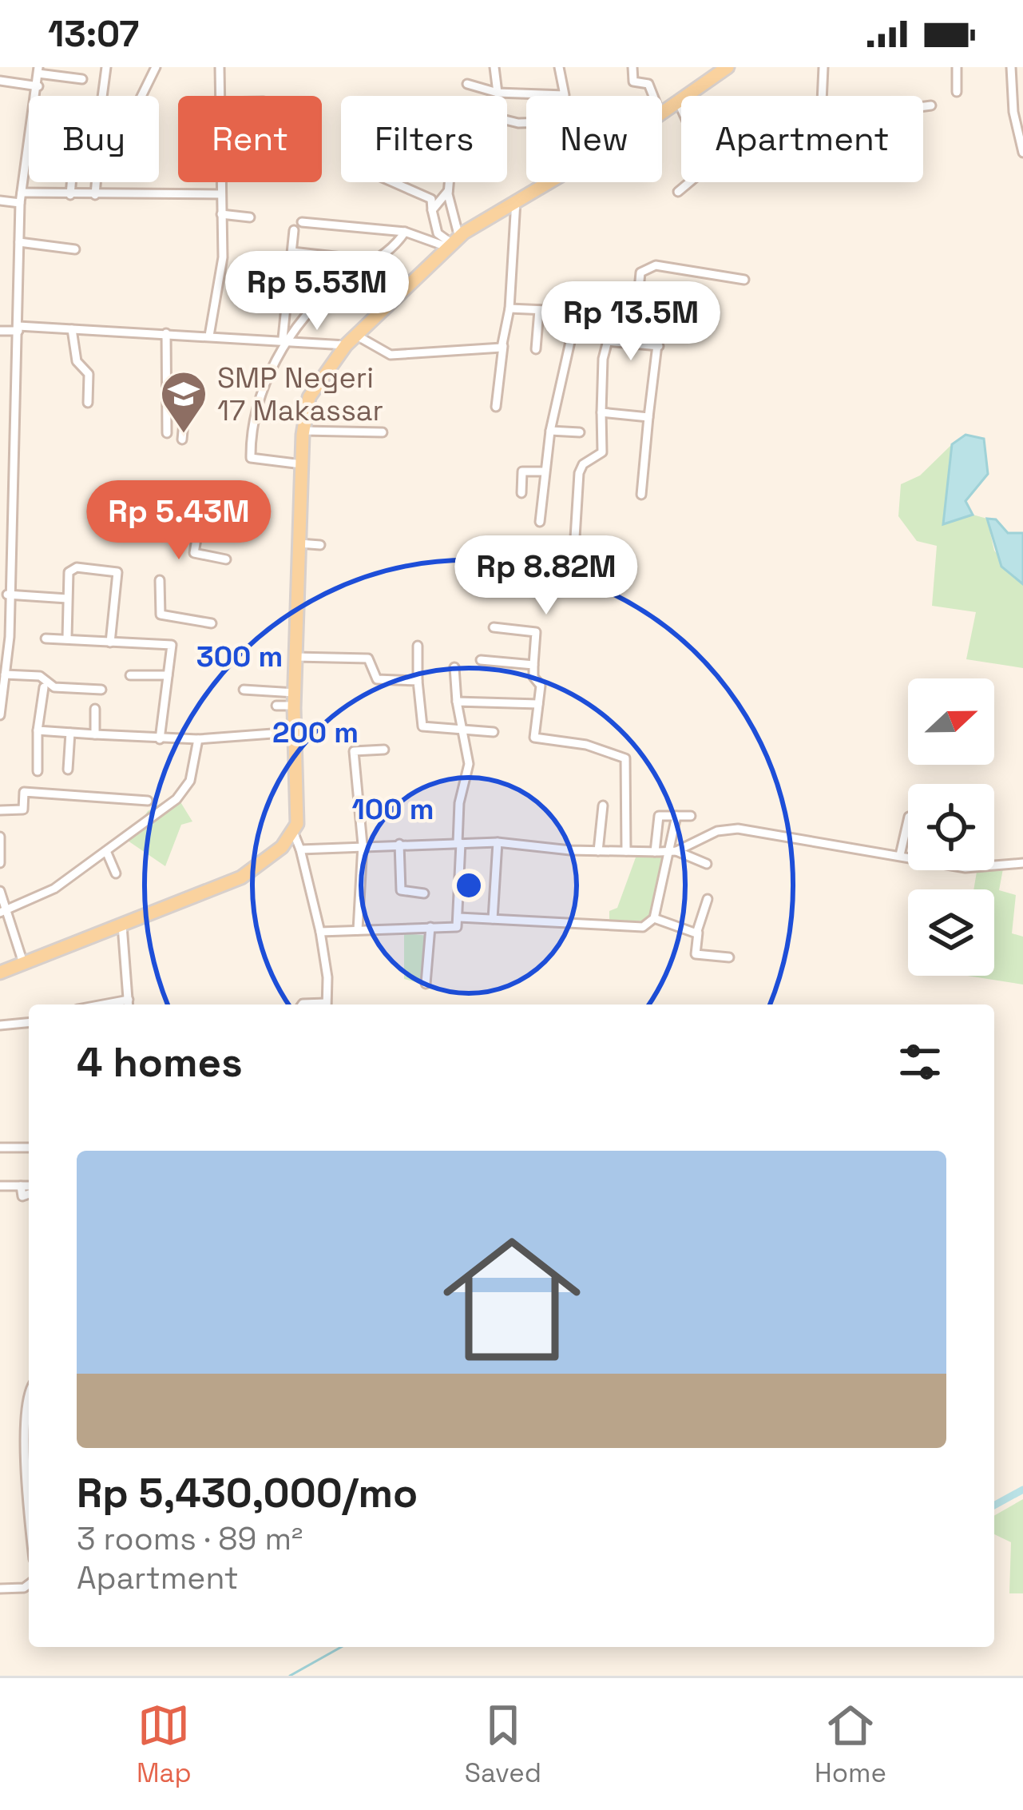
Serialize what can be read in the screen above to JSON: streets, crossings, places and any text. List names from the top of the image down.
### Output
{
  "places": {
    "school or university": ["SMP Negeri 17 Makassar"]
  },
  "north": "right",
  "page": {
    "status": "13:07",
    "chip": [
      "Buy",
      "Rent",
      "Filters",
      "New",
      "Apartment"
    ],
    "price": [
      "Rp 5.53M",
      "Rp 13.5M",
      "Rp 5.43M",
      "Rp 8.82M"
    ],
    "heading": "4 homes",
    "list": [
      {
        "name": "Rp 5,430,000/mo",
        "note": "3 rooms · 89 m² · Apartment"
      }
    ],
    "tabs": ["Map", "Saved", "Home"]
  },
  "rings": ["300 m", "200 m", "100 m"]
}
